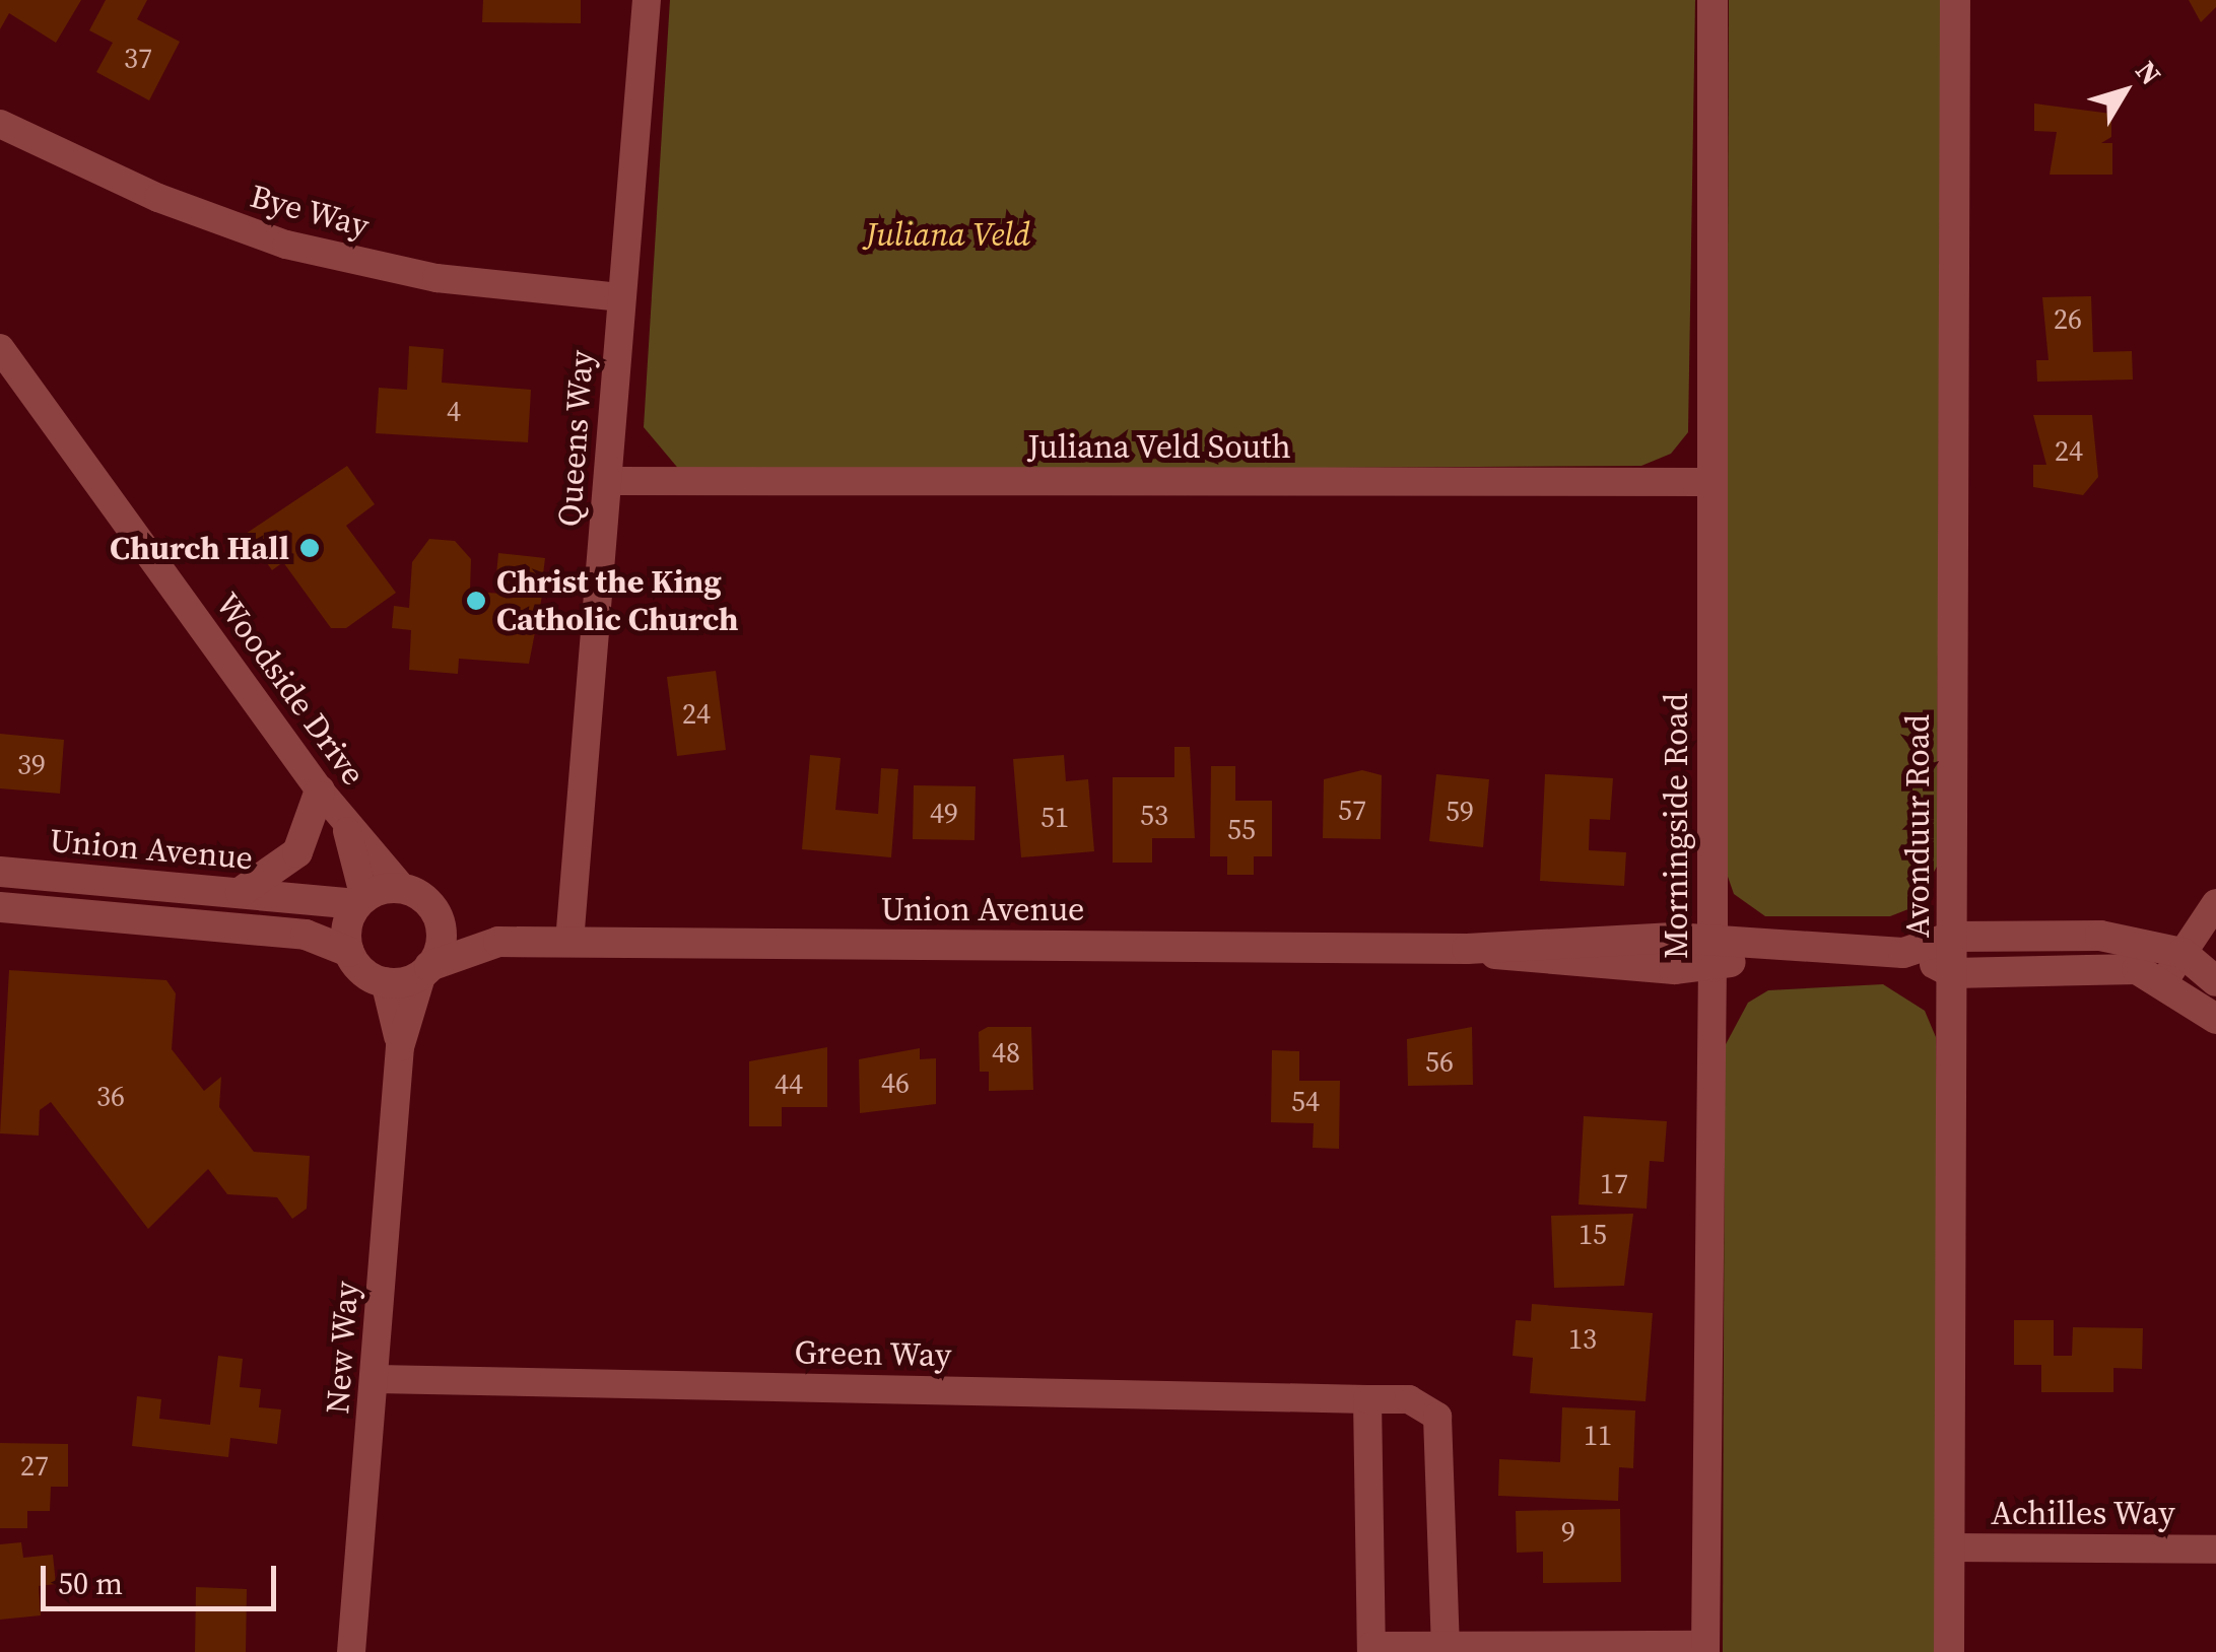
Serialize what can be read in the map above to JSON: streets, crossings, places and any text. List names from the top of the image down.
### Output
{
  "streets": {
    "street": [
      "Bye Way",
      "Queens Way",
      "Juliana Veld South",
      "Woodside Drive",
      "Morningside Road",
      "Avonduur Road",
      "Union Avenue",
      "New Way",
      "Green Way",
      "Achilles Way"
    ]
  },
  "crossings": [
    ["Bye Way", "Queens Way"],
    ["Queens Way", "Juliana Veld South"],
    ["Queens Way", "Union Avenue"],
    ["Juliana Veld South", "Morningside Road"],
    ["Woodside Drive", "Union Avenue"],
    ["Woodside Drive", "New Way"],
    ["Morningside Road", "Union Avenue"],
    ["Avonduur Road", "Union Avenue"],
    ["Avonduur Road", "Achilles Way"],
    ["Union Avenue", "New Way"],
    ["New Way", "Green Way"]
  ],
  "parks": ["Juliana Veld"],
  "places": ["Church Hall", "Christ the King Catholic Church"],
  "house_numbers": [
    "37",
    "26",
    "4",
    "24",
    "24",
    "39",
    "57",
    "59",
    "49",
    "53",
    "51",
    "55",
    "48",
    "56",
    "46",
    "44",
    "36",
    "54",
    "17",
    "15",
    "13",
    "11",
    "27",
    "9"
  ],
  "scale_bar": "50 m",
  "north": "top right"
}
